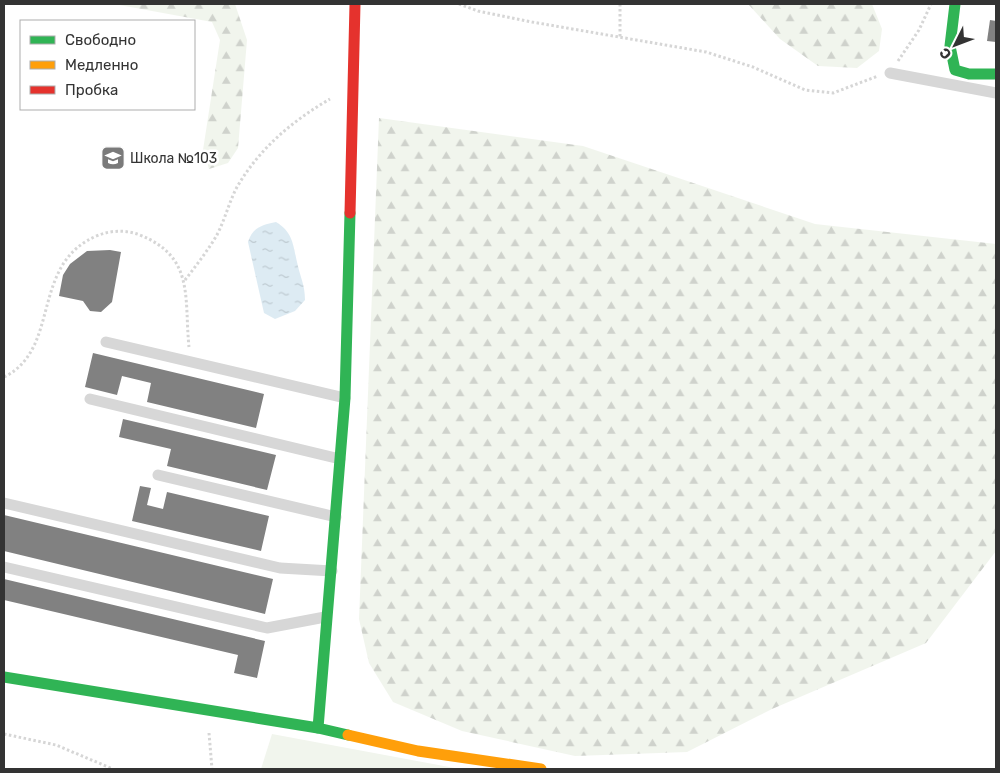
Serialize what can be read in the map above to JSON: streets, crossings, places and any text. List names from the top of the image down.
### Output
{
  "places": {
    "school or university": ["Школа №103"]
  },
  "legend": ["Свободно", "Медленно", "Пробка"],
  "north": "bottom left"
}
